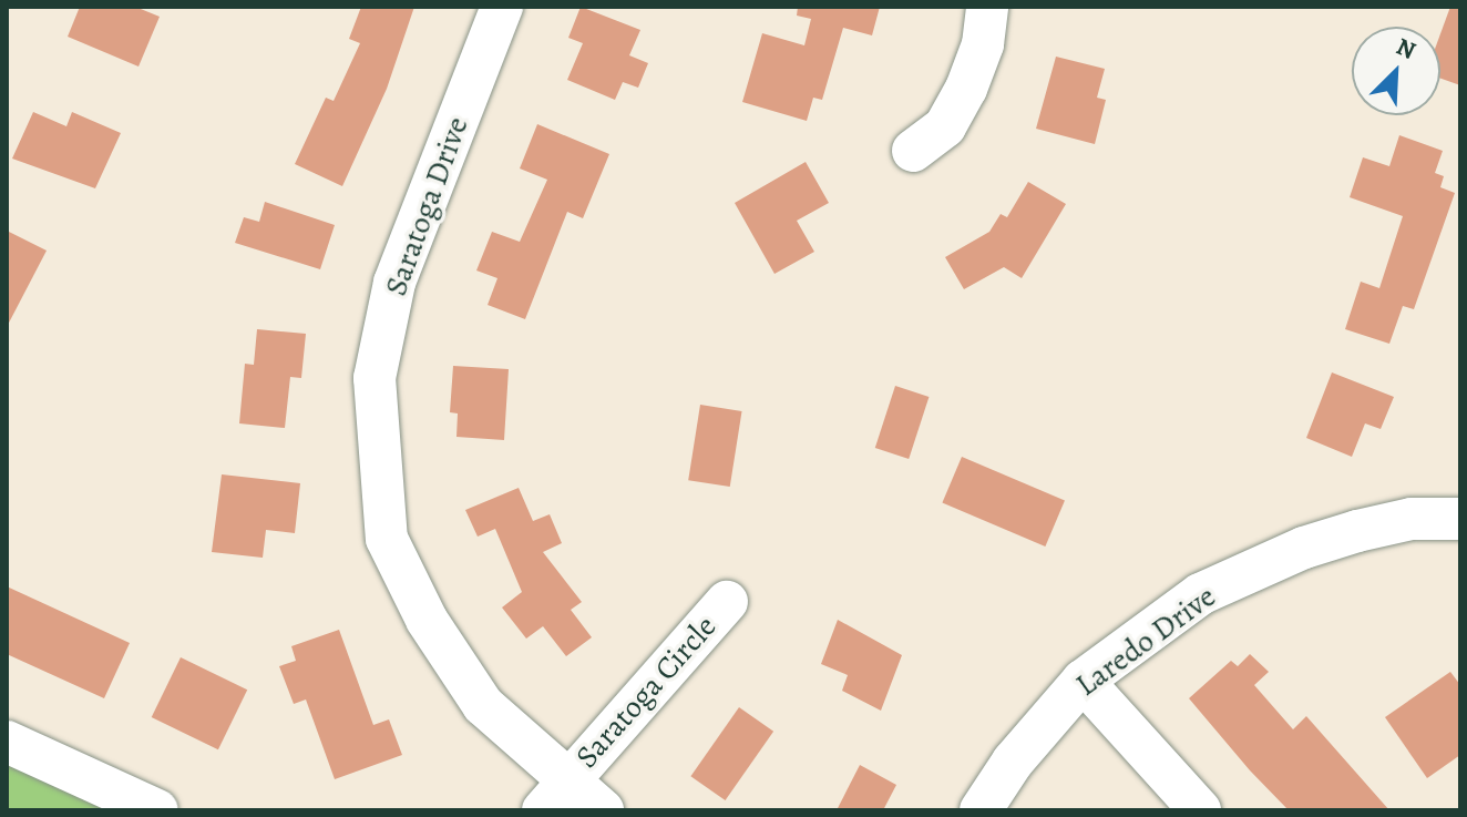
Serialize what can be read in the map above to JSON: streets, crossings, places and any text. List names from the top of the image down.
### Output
{
  "streets": {
    "street": ["Saratoga Drive", "Laredo Drive", "Saratoga Circle"]
  },
  "crossings": [
    ["Saratoga Drive", "Saratoga Circle"]
  ],
  "north": "top right"
}
